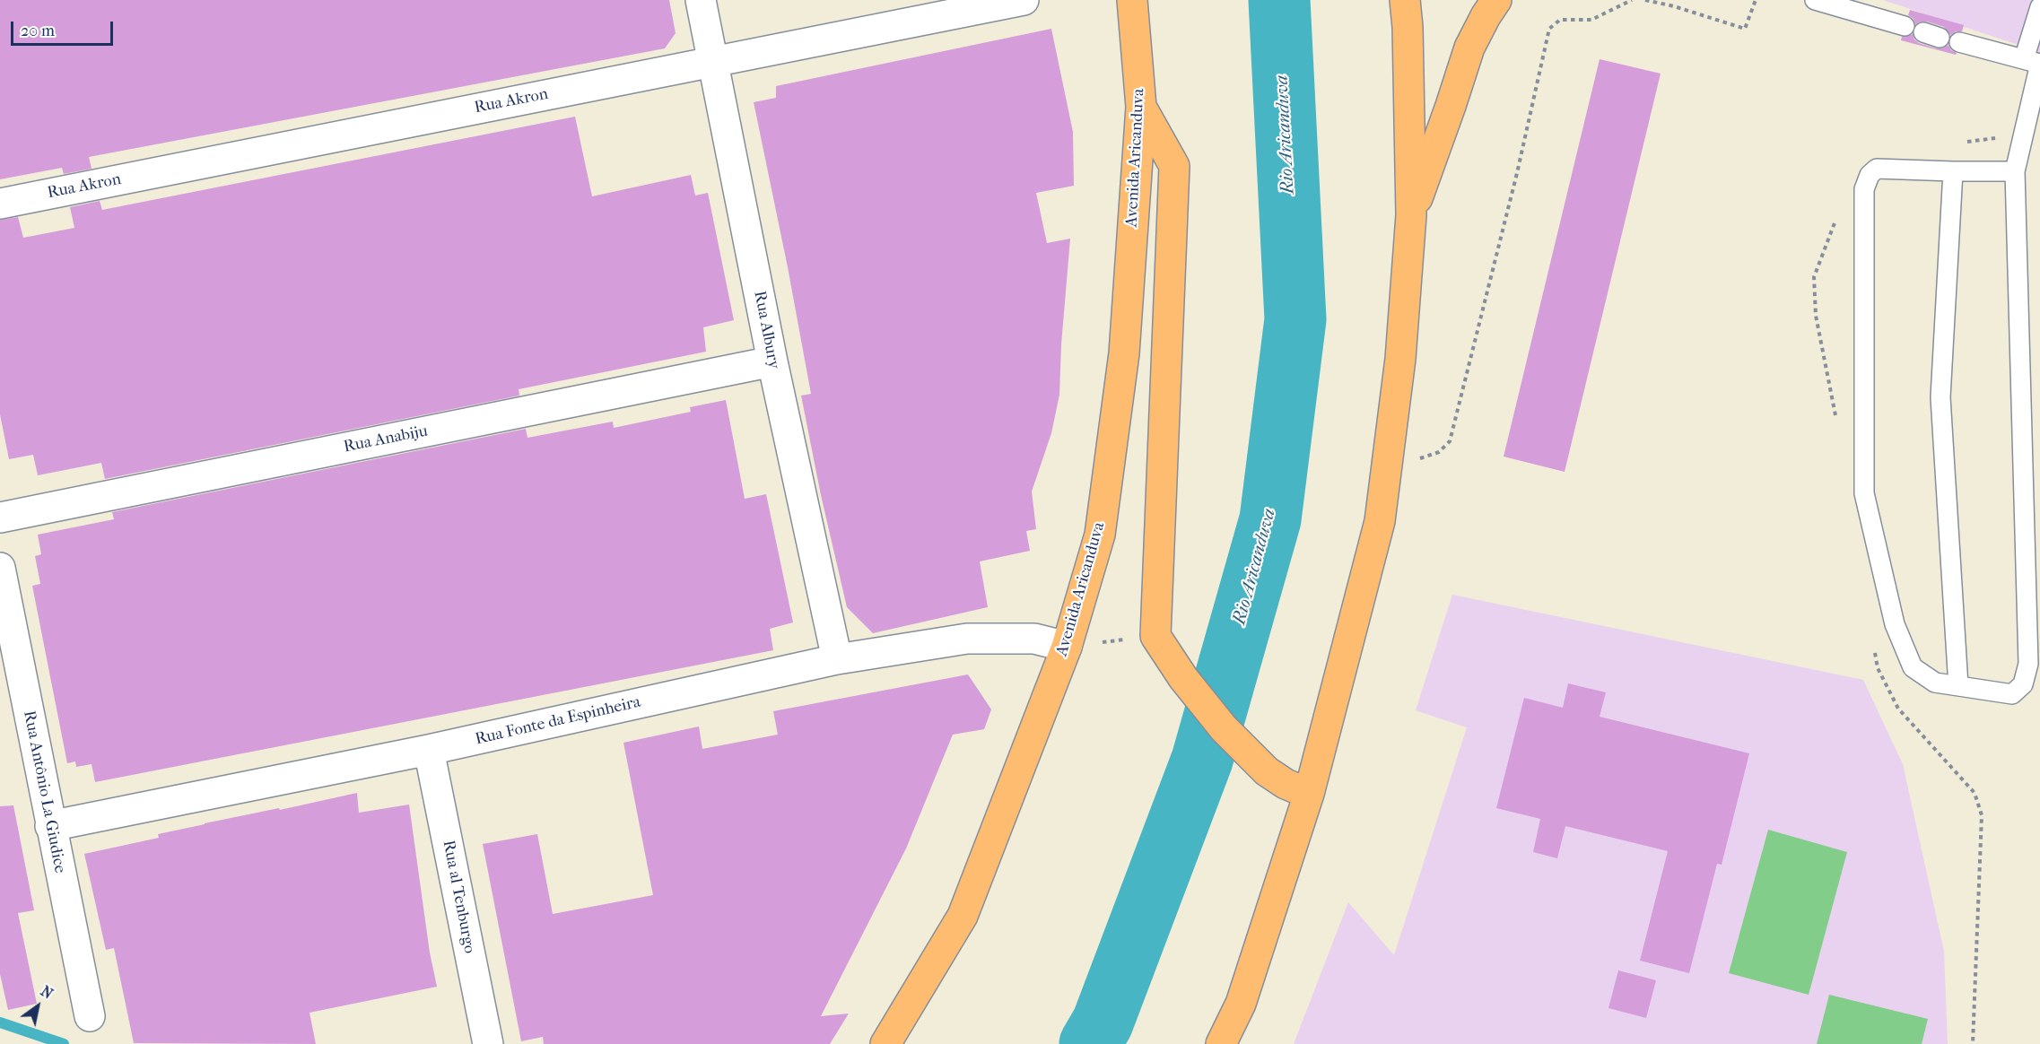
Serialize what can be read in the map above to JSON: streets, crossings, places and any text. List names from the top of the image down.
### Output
{
  "streets": {
    "highway": ["Avenida Aricanduva"],
    "street": [
      "Rua Akron",
      "Rua Albury",
      "Rua Anabiju",
      "Rua Fonte da Espinheira",
      "Rua Antônio La Giudice",
      "Rua al Tenburgo"
    ]
  },
  "crossings": [
    ["Rua Akron", "Rua Albury"],
    ["Avenida Aricanduva", "Rua Fonte da Espinheira"],
    ["Rua Albury", "Rua Anabiju"],
    ["Rua Albury", "Rua Fonte da Espinheira"],
    ["Rua Fonte da Espinheira", "Rua Antônio La Giudice"],
    ["Rua Fonte da Espinheira", "Rua al Tenburgo"]
  ],
  "water": ["Rio Aricanduva"],
  "scale_bar": "20 m",
  "north": "top right"
}
